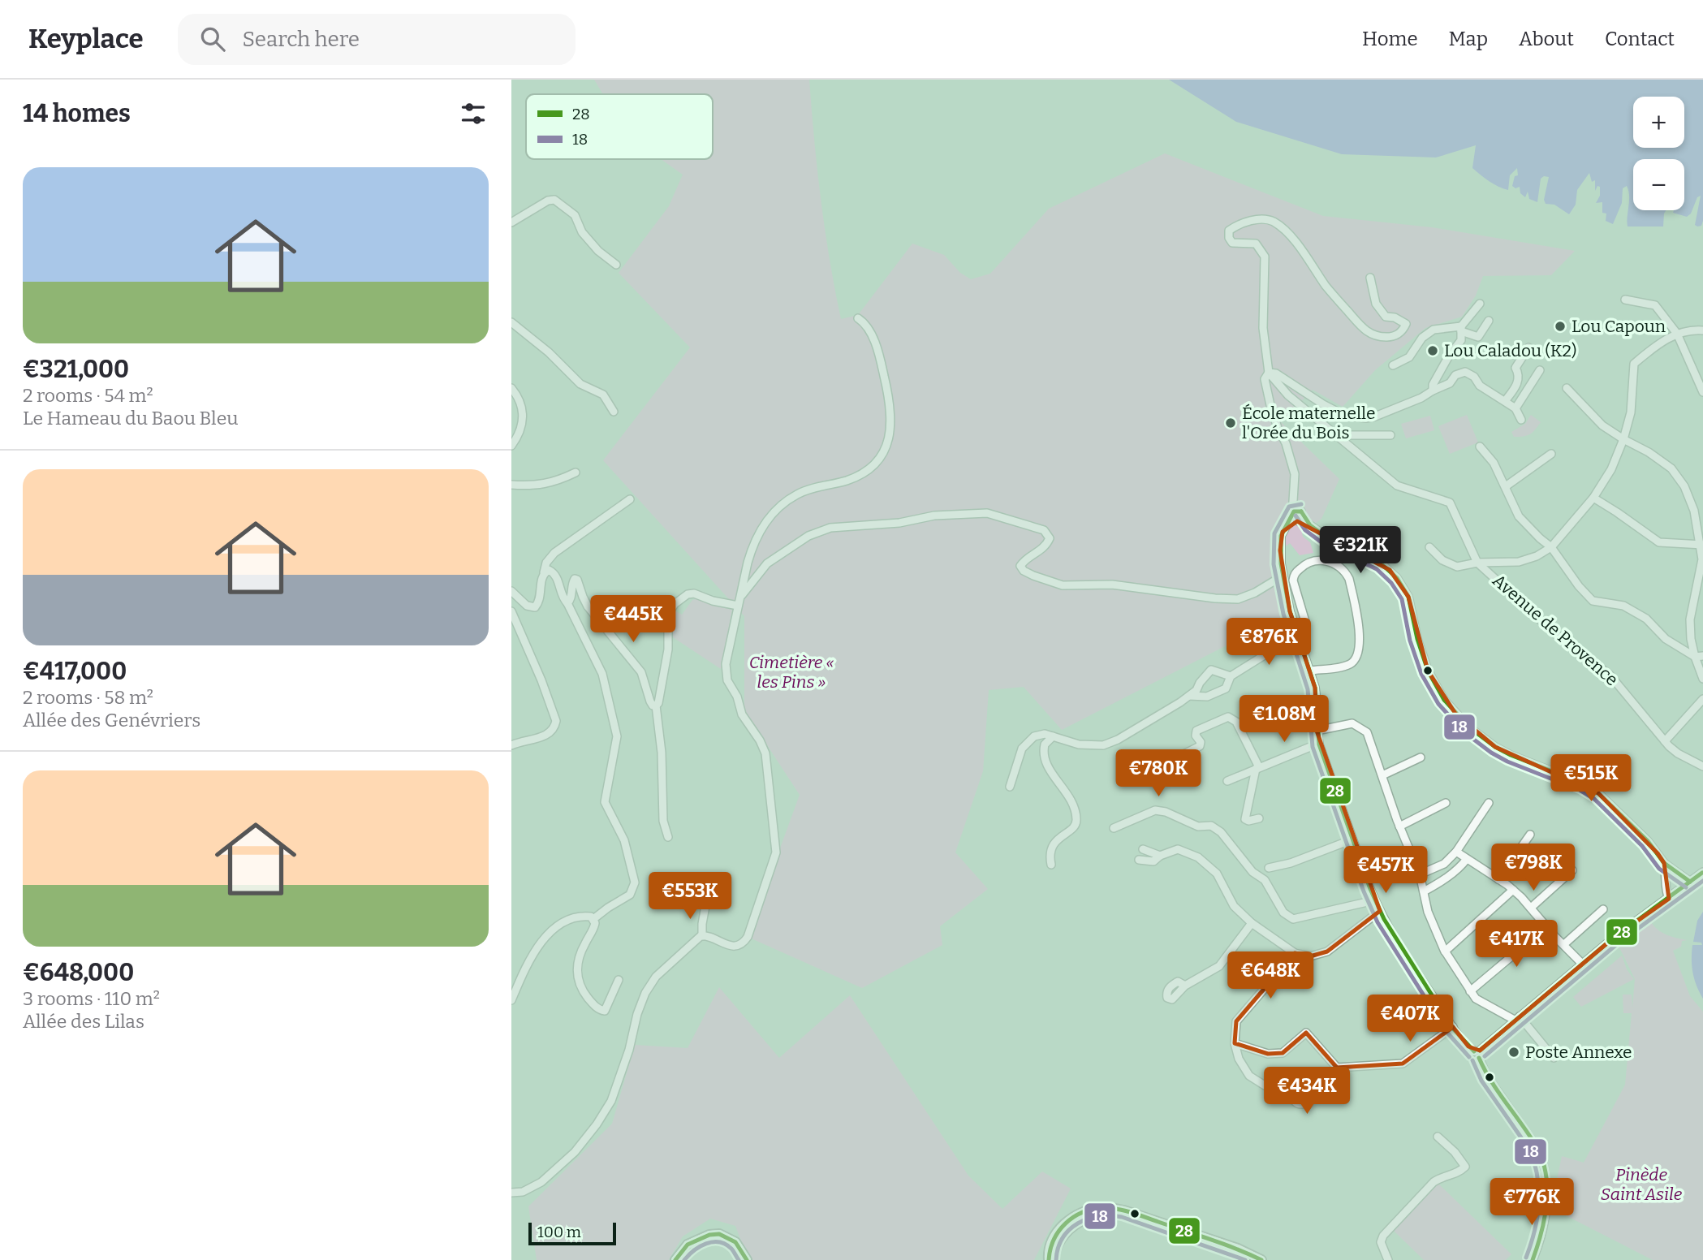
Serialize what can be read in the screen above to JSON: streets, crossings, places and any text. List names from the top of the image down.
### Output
{
  "streets": {
    "street": ["Avenue de Provence"]
  },
  "parks": ["Cimetière « les Pins »", "Pinède Saint Asile"],
  "places": [
    "Lou Capoun",
    "Lou Caladou (K2)",
    "École maternelle l'Orée du Bois",
    "Poste Annexe"
  ],
  "lines": ["transit line 18", "transit line 28"],
  "legend": ["28", "18"],
  "scale_bar": "100 m",
  "page": {
    "header": "Keyplace",
    "search": "Search here",
    "nav": [
      "Home",
      "Map",
      "About",
      "Contact"
    ],
    "heading": "14 homes",
    "map_buttons": ["+", "−"],
    "list": [
      {
        "name": "€321,000",
        "note": "2 rooms · 54 m² · Le Hameau du Baou Bleu"
      },
      {
        "name": "€417,000",
        "note": "2 rooms · 58 m² · Allée des Genévriers"
      },
      {
        "name": "€648,000",
        "note": "3 rooms · 110 m² · Allée des Lilas"
      }
    ],
    "price": [
      "€321K",
      "€445K",
      "€876K",
      "€1.08M",
      "€780K",
      "€515K",
      "€798K",
      "€457K",
      "€553K",
      "€417K",
      "€648K",
      "€407K",
      "€434K",
      "€776K"
    ],
    "scale": "100 m"
  }
}
